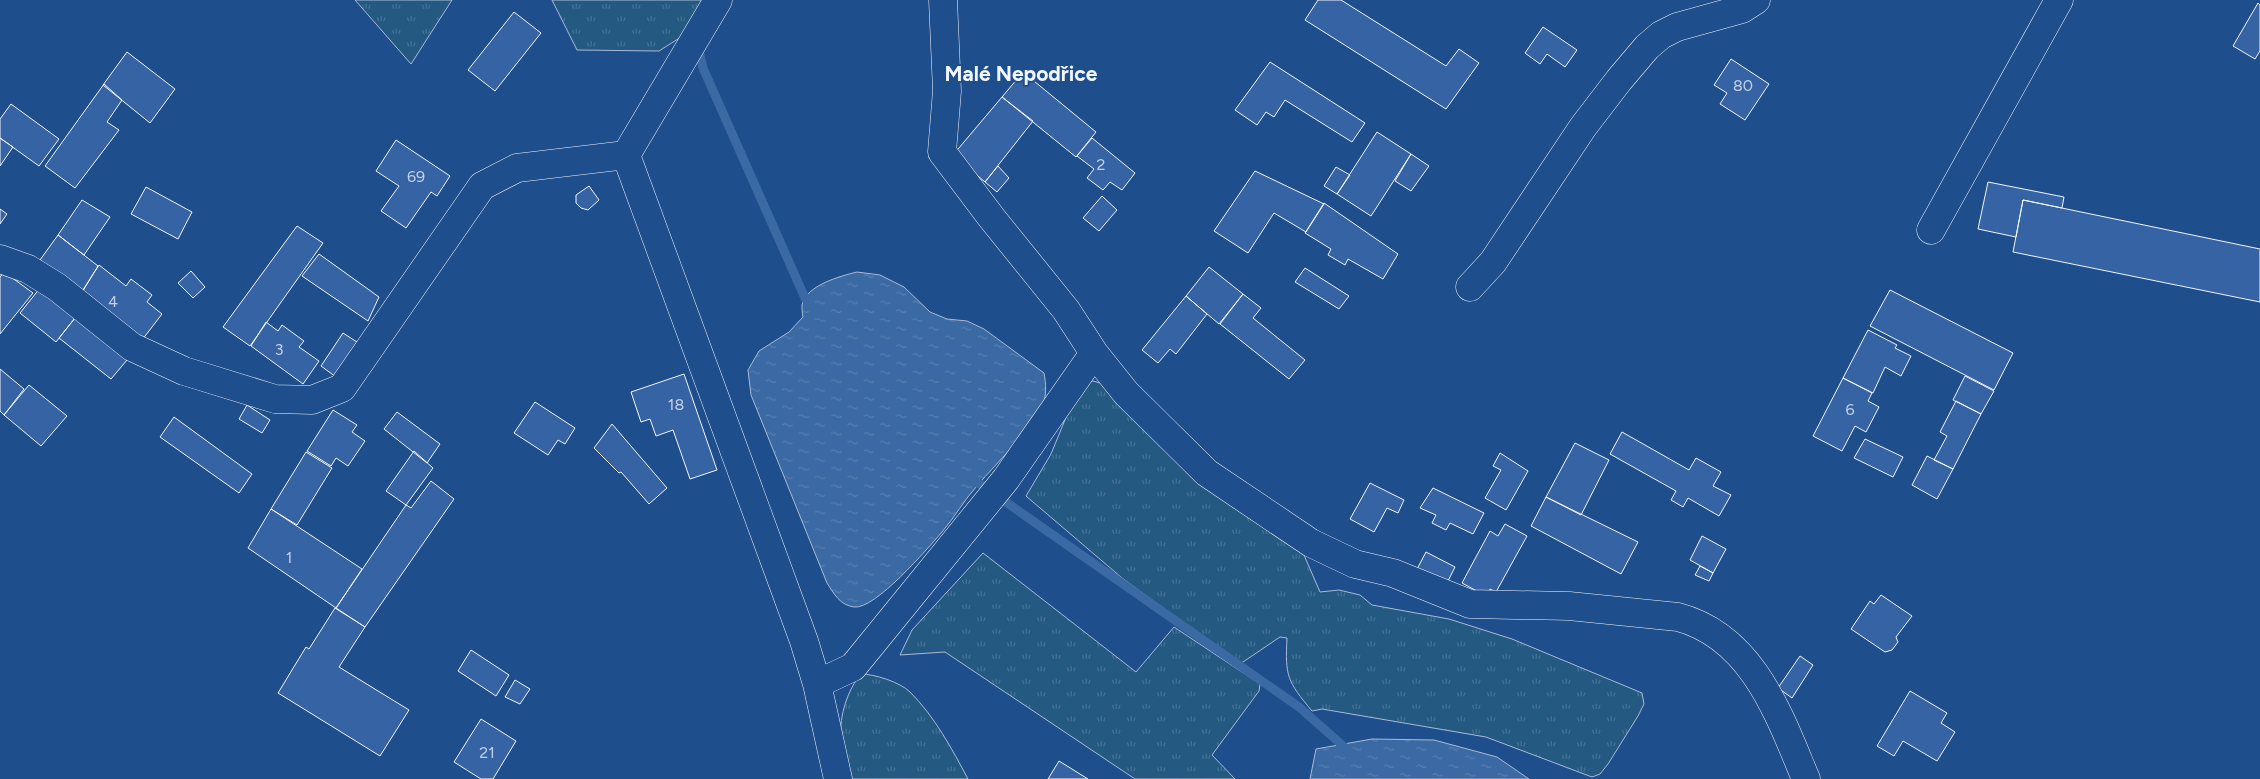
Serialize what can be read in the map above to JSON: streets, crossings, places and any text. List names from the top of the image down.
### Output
{
  "districts": ["Malé Nepodřice"],
  "house_numbers": [
    "80",
    "2",
    "69",
    "4",
    "3",
    "18",
    "6",
    "1",
    "21"
  ]
}
